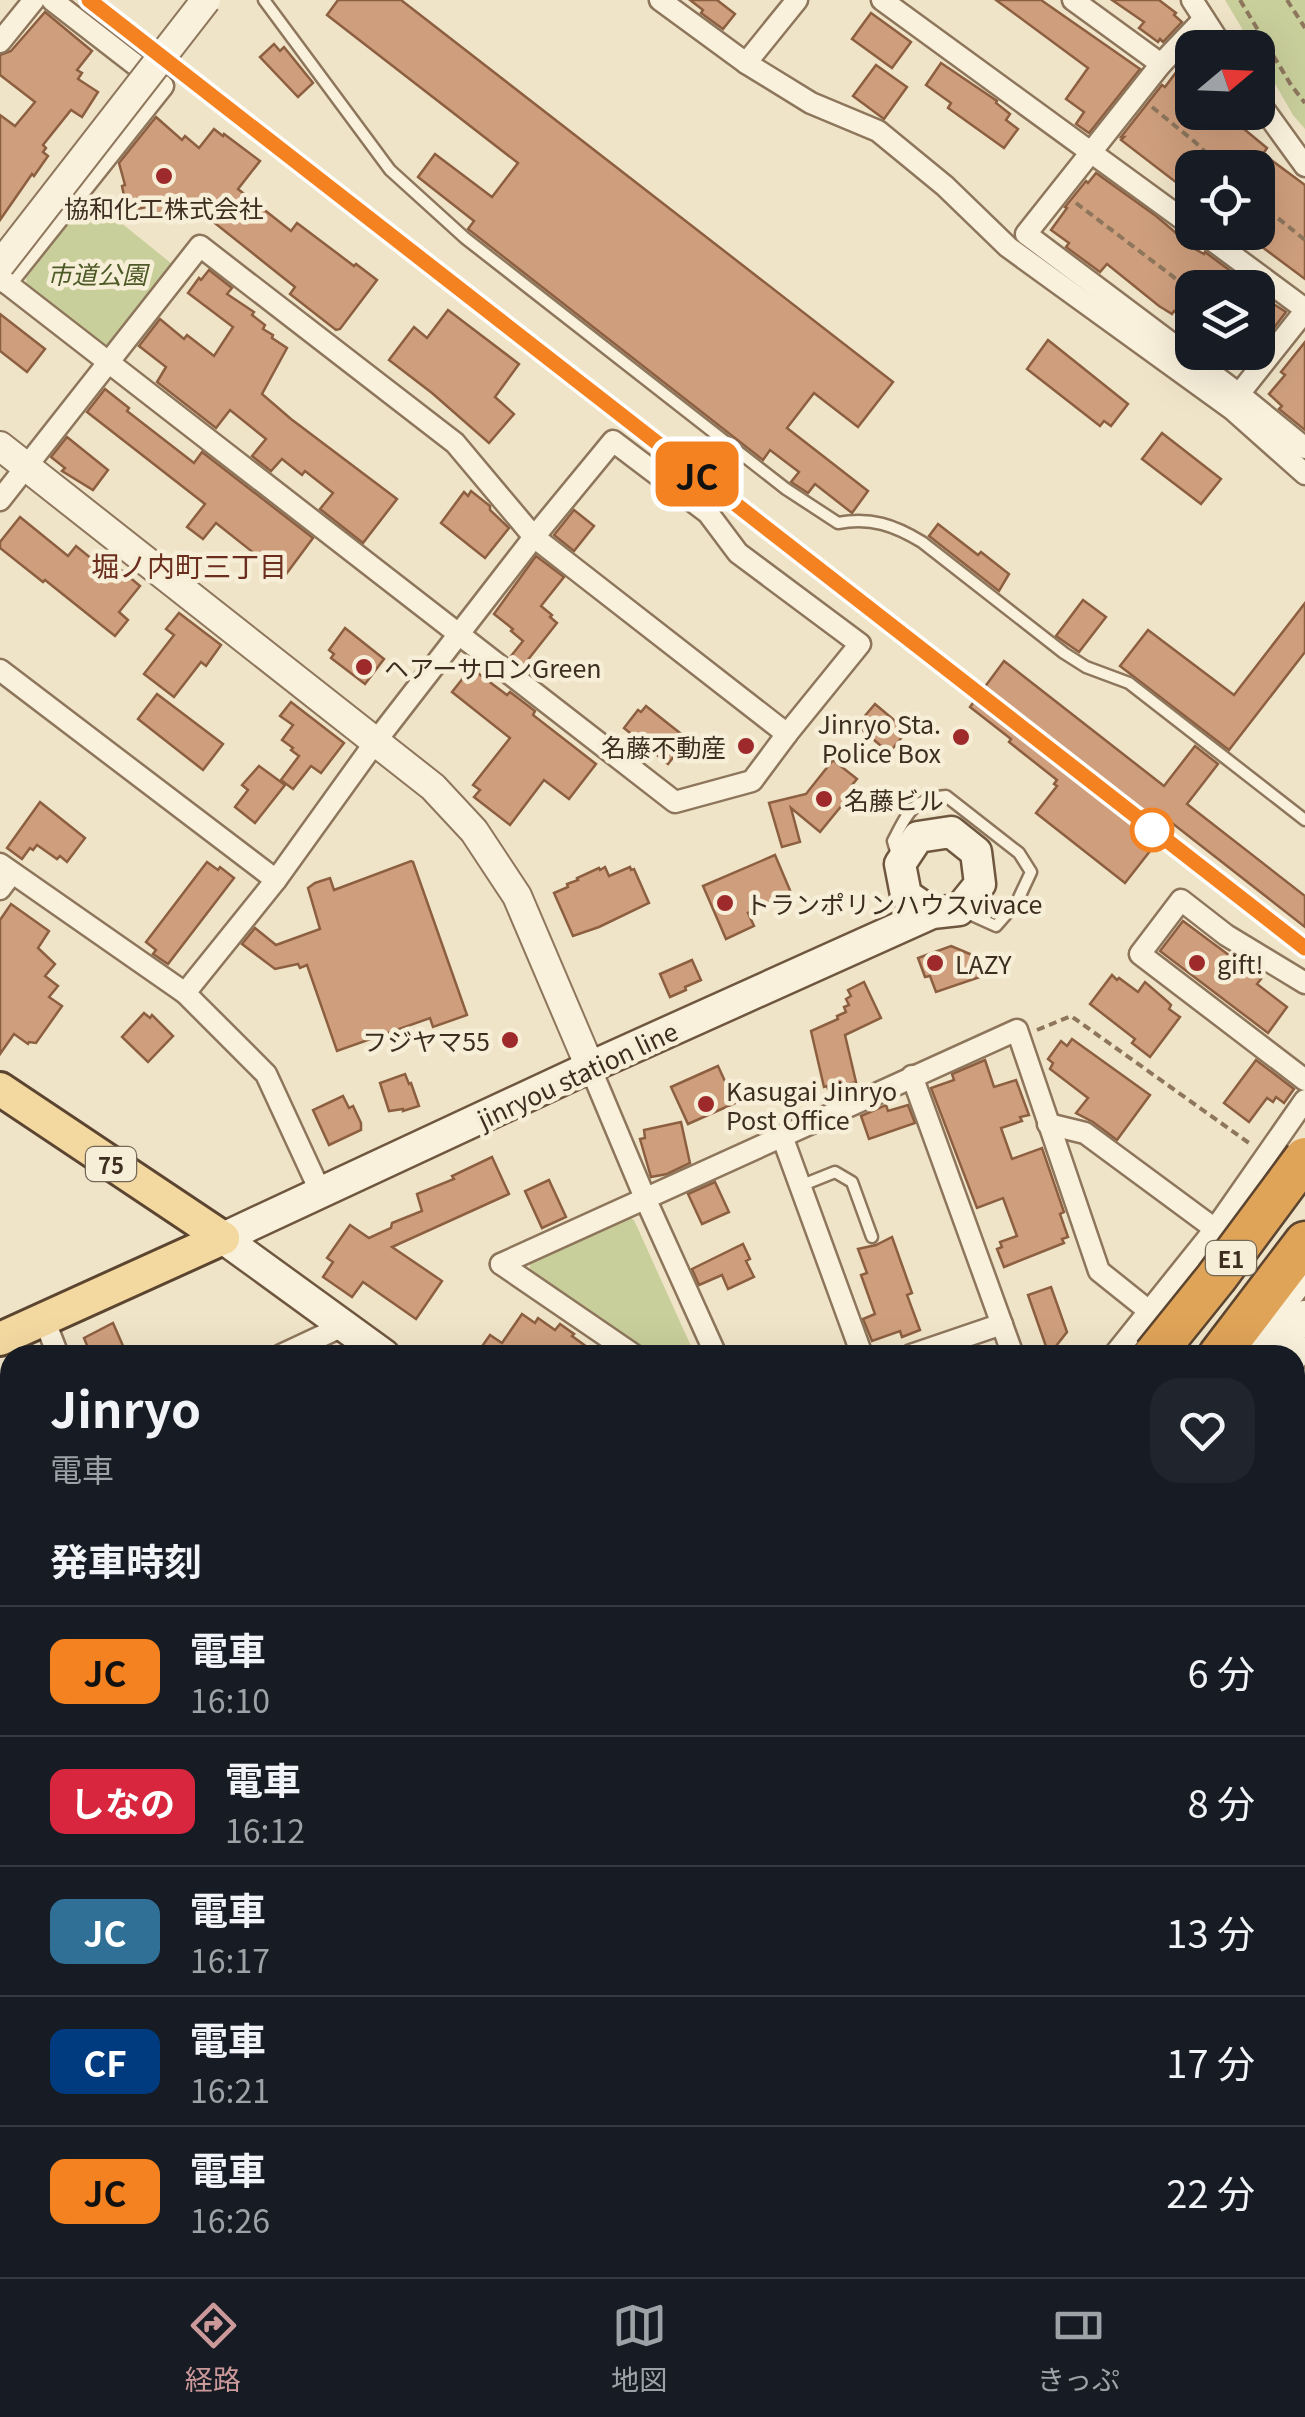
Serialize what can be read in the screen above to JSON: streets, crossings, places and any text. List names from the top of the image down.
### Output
{
  "streets": {
    "highway": ["E1"],
    "main road": ["jinryou station line", "75"]
  },
  "crossings": [
    ["jinryou station line", "75"]
  ],
  "districts": ["堀ノ内町三丁目"],
  "parks": ["市道公園"],
  "places": [
    "協和化工株式会社",
    "ヘアーサロンGreen",
    "Jinryo Sta. Police Box",
    "名藤不動産",
    "名藤ビル",
    "トランポリンハウスvivace",
    "LAZY",
    "gift!",
    "フジヤマ55",
    "Kasugai Jinryo Post Office"
  ],
  "north": "right",
  "page": {
    "on_map": "JC",
    "heading": [
      ["Jinryo", "電車"],
      "発車時刻"
    ],
    "list": [
      {
        "mark": "JC",
        "name": "電車",
        "note": "16:10",
        "value": "6 分"
      },
      {
        "mark": "しなの",
        "name": "電車",
        "note": "16:12",
        "value": "8 分"
      },
      {
        "mark": "JC",
        "name": "電車",
        "note": "16:17",
        "value": "13 分"
      },
      {
        "mark": "CF",
        "name": "電車",
        "note": "16:21",
        "value": "17 分"
      },
      {
        "mark": "JC",
        "name": "電車",
        "note": "16:26",
        "value": "22 分"
      }
    ],
    "tabs": ["経路", "地図", "きっぷ"]
  }
}
